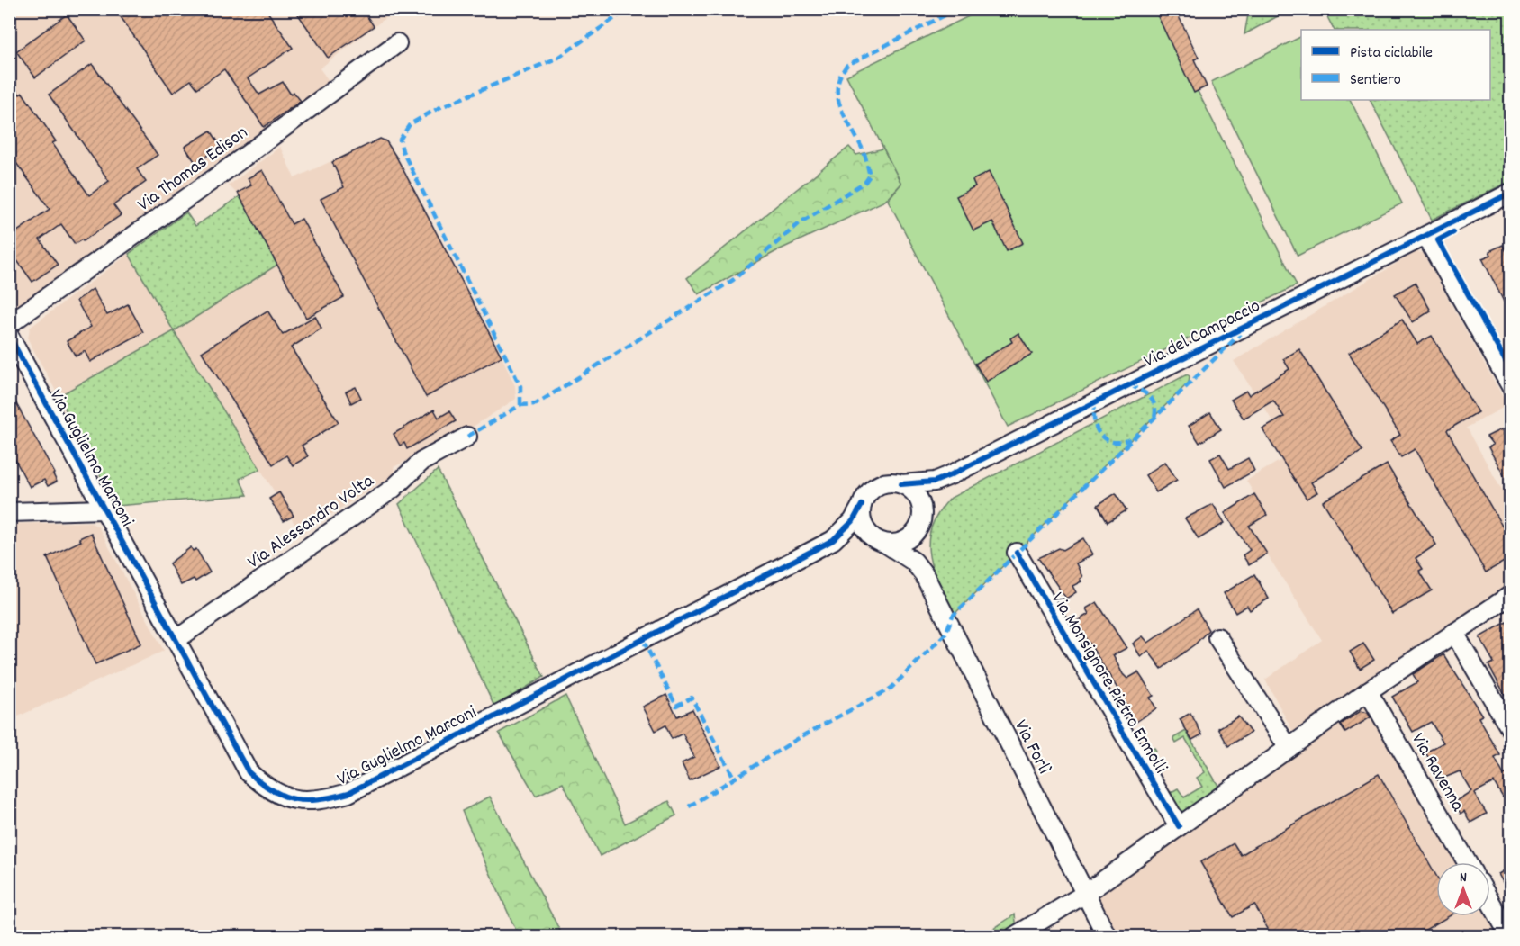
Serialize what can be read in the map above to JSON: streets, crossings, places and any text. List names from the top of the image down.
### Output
{
  "streets": {
    "street": [
      "Via Thomas Edison",
      "Via del Campaccio",
      "Via Guglielmo Marconi",
      "Via Alessandro Volta",
      "Via Monsignore Pietro Ermolli",
      "Via Forlì",
      "Via Ravenna"
    ]
  },
  "crossings": [
    ["Via del Campaccio", "Via Guglielmo Marconi"],
    ["Via del Campaccio", "Via Forlì"],
    ["Via Guglielmo Marconi", "Via Alessandro Volta"],
    ["Via Guglielmo Marconi", "Via Forlì"]
  ],
  "legend": ["Pista ciclabile", "Sentiero"],
  "north": "top"
}
